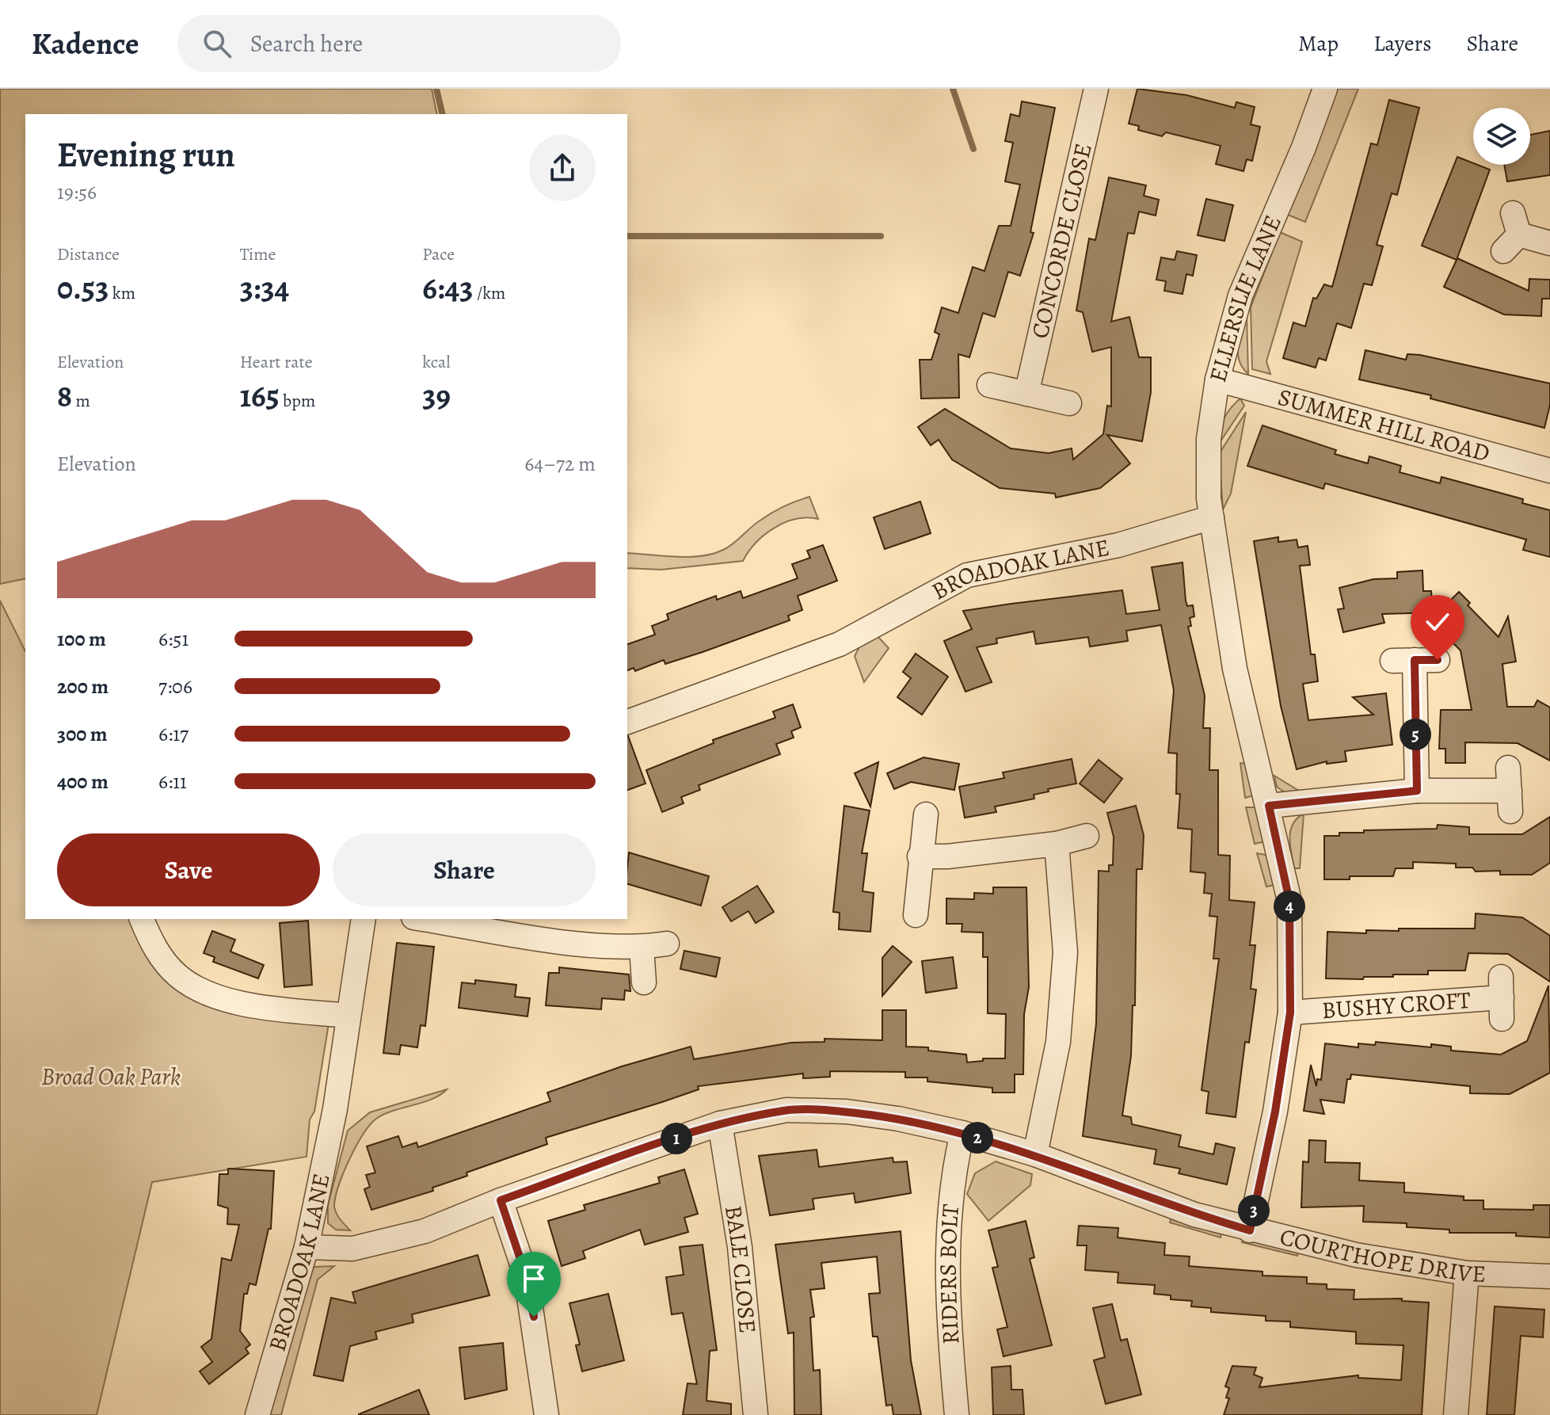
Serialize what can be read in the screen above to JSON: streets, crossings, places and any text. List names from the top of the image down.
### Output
{
  "streets": {
    "street": [
      "CONCORDE CLOSE",
      "ELLERSLIE LANE",
      "SUMMER HILL ROAD",
      "BROADOAK LANE",
      "BUSHY CROFT",
      "COURTHOPE DRIVE",
      "BALE CLOSE",
      "RIDERS BOLT"
    ]
  },
  "crossings": [
    ["ELLERSLIE LANE", "SUMMER HILL ROAD"],
    ["ELLERSLIE LANE", "BROADOAK LANE"],
    ["ELLERSLIE LANE", "BUSHY CROFT"],
    ["ELLERSLIE LANE", "COURTHOPE DRIVE"],
    ["BROADOAK LANE", "COURTHOPE DRIVE"],
    ["COURTHOPE DRIVE", "BALE CLOSE"],
    ["COURTHOPE DRIVE", "RIDERS BOLT"]
  ],
  "parks": ["Broad Oak Park"],
  "page": {
    "header": "Kadence",
    "search": "Search here",
    "nav": ["Map", "Layers", "Share"],
    "heading": ["Evening run", "19:56"],
    "stats": [
      ["Distance", "0.53 km"],
      ["Time", "3:34"],
      ["Pace", "6:43 /km"],
      ["Elevation", "8 m"],
      ["Heart rate", "165 bpm"],
      ["kcal", "39"]
    ],
    "chart": ["Elevation", "64–72 m"],
    "list": [
      {
        "name": "100 m",
        "note": "6:51"
      },
      {
        "name": "200 m",
        "note": "7:06"
      },
      {
        "name": "300 m",
        "note": "6:17"
      },
      {
        "name": "400 m",
        "note": "6:11"
      }
    ],
    "pins": [
      "5",
      "4",
      "2",
      "1",
      "3"
    ],
    "buttons": ["Save", "Share"]
  }
}
